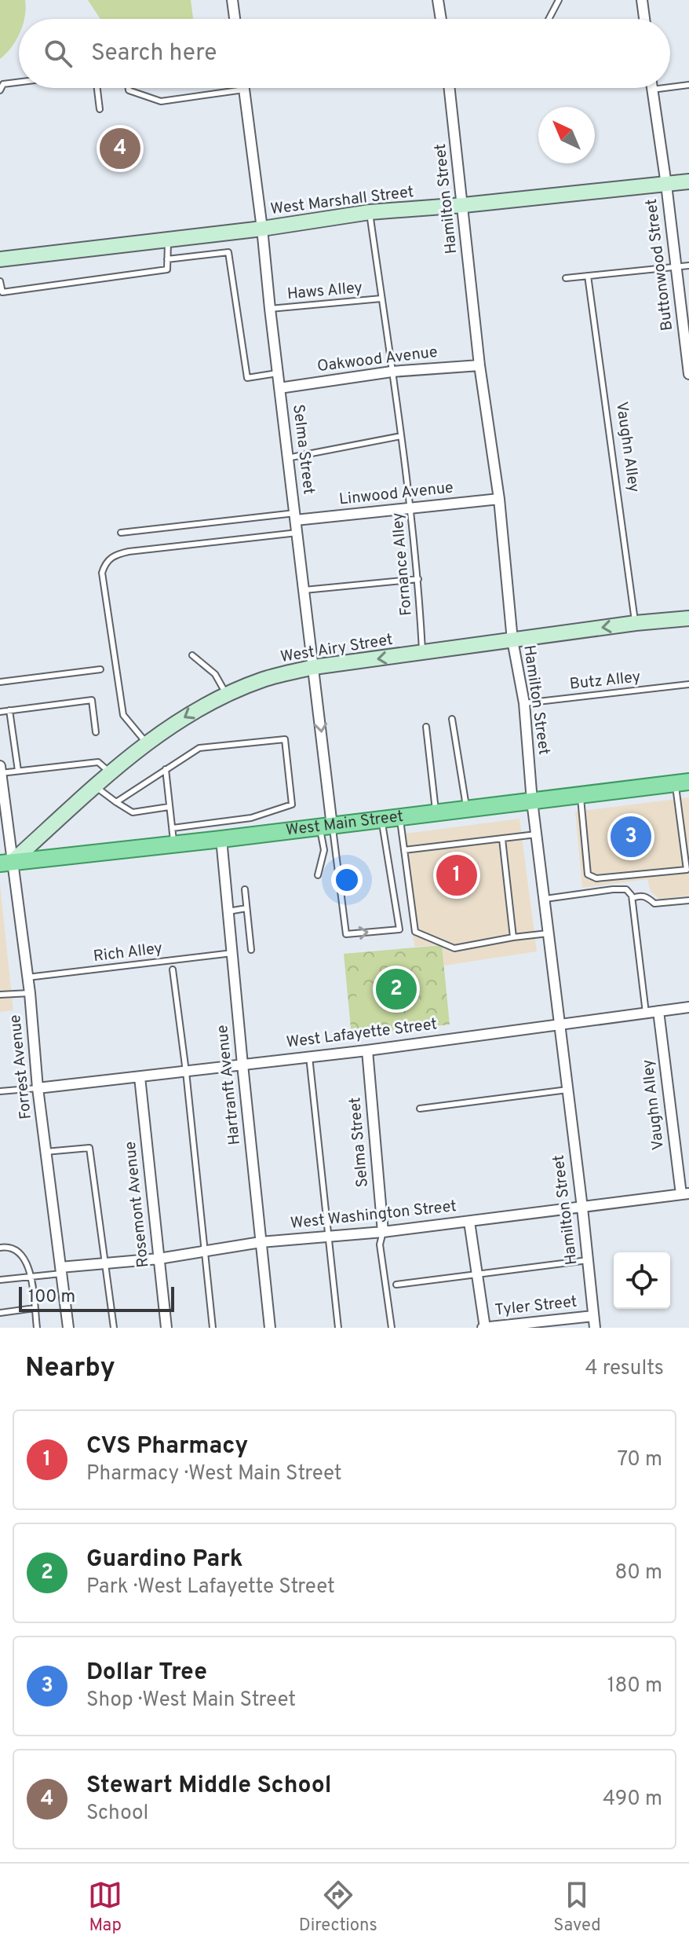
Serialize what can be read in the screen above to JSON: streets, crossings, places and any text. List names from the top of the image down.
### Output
{
  "streets": {
    "main road": ["West Marshall Street", "West Airy Street", "West Main Street"],
    "street": [
      "Hamilton Street",
      "Buttonwood Street",
      "Oakwood Avenue",
      "Vaughn Alley",
      "Selma Street",
      "Linwood Avenue",
      "West Lafayette Street",
      "Forrest Avenue",
      "Hartranft Avenue",
      "Rosemont Avenue",
      "West Washington Street",
      "Tyler Street"
    ],
    "lane": [
      "Haws Alley",
      "Fornance Alley",
      "Butz Alley",
      "Rich Alley"
    ]
  },
  "crossings": [
    ["Hamilton Street", "West Marshall Street"],
    ["Hamilton Street", "Oakwood Avenue"],
    ["Hamilton Street", "Linwood Avenue"],
    ["Hamilton Street", "West Airy Street"],
    ["Hamilton Street", "Butz Alley"],
    ["Hamilton Street", "West Main Street"],
    ["Hamilton Street", "West Lafayette Street"],
    ["Hamilton Street", "West Washington Street"],
    ["Hamilton Street", "Tyler Street"],
    ["West Marshall Street", "Buttonwood Street"],
    ["West Marshall Street", "Selma Street"],
    ["West Marshall Street", "Fornance Alley"],
    ["Haws Alley", "Selma Street"],
    ["Haws Alley", "Fornance Alley"],
    ["Oakwood Avenue", "Selma Street"],
    ["Oakwood Avenue", "Fornance Alley"],
    ["Vaughn Alley", "West Airy Street"],
    ["Vaughn Alley", "West Lafayette Street"],
    ["Vaughn Alley", "West Washington Street"],
    ["Selma Street", "Linwood Avenue"],
    ["Selma Street", "West Airy Street"],
    ["Selma Street", "West Main Street"],
    ["Selma Street", "West Lafayette Street"],
    ["Selma Street", "West Washington Street"],
    ["Linwood Avenue", "Fornance Alley"],
    ["Fornance Alley", "West Airy Street"],
    ["West Airy Street", "West Main Street"],
    ["West Airy Street", "Forrest Avenue"],
    ["West Main Street", "Forrest Avenue"],
    ["West Main Street", "Hartranft Avenue"],
    ["Rich Alley", "Forrest Avenue"],
    ["Rich Alley", "Hartranft Avenue"],
    ["West Lafayette Street", "Forrest Avenue"],
    ["West Lafayette Street", "Hartranft Avenue"],
    ["West Lafayette Street", "Rosemont Avenue"],
    ["Forrest Avenue", "West Washington Street"],
    ["Hartranft Avenue", "West Washington Street"],
    ["Rosemont Avenue", "West Washington Street"]
  ],
  "one_way": ["West Airy Street"],
  "scale_bar": "100 m",
  "north": "top left",
  "page": {
    "search": "Search here",
    "pins": [
      "4",
      "3",
      "1",
      "2"
    ],
    "scale": "100 m",
    "heading": ["Nearby", "4 results"],
    "list": [
      {
        "mark": "1",
        "name": "CVS Pharmacy",
        "note": "Pharmacy · West Main Street",
        "value": "70 m"
      },
      {
        "mark": "2",
        "name": "Guardino Park",
        "note": "Park · West Lafayette Street",
        "value": "80 m"
      },
      {
        "mark": "3",
        "name": "Dollar Tree",
        "note": "Shop · West Main Street",
        "value": "180 m"
      },
      {
        "mark": "4",
        "name": "Stewart Middle School",
        "note": "School",
        "value": "490 m"
      }
    ],
    "nav": ["Map", "Directions", "Saved"]
  }
}
